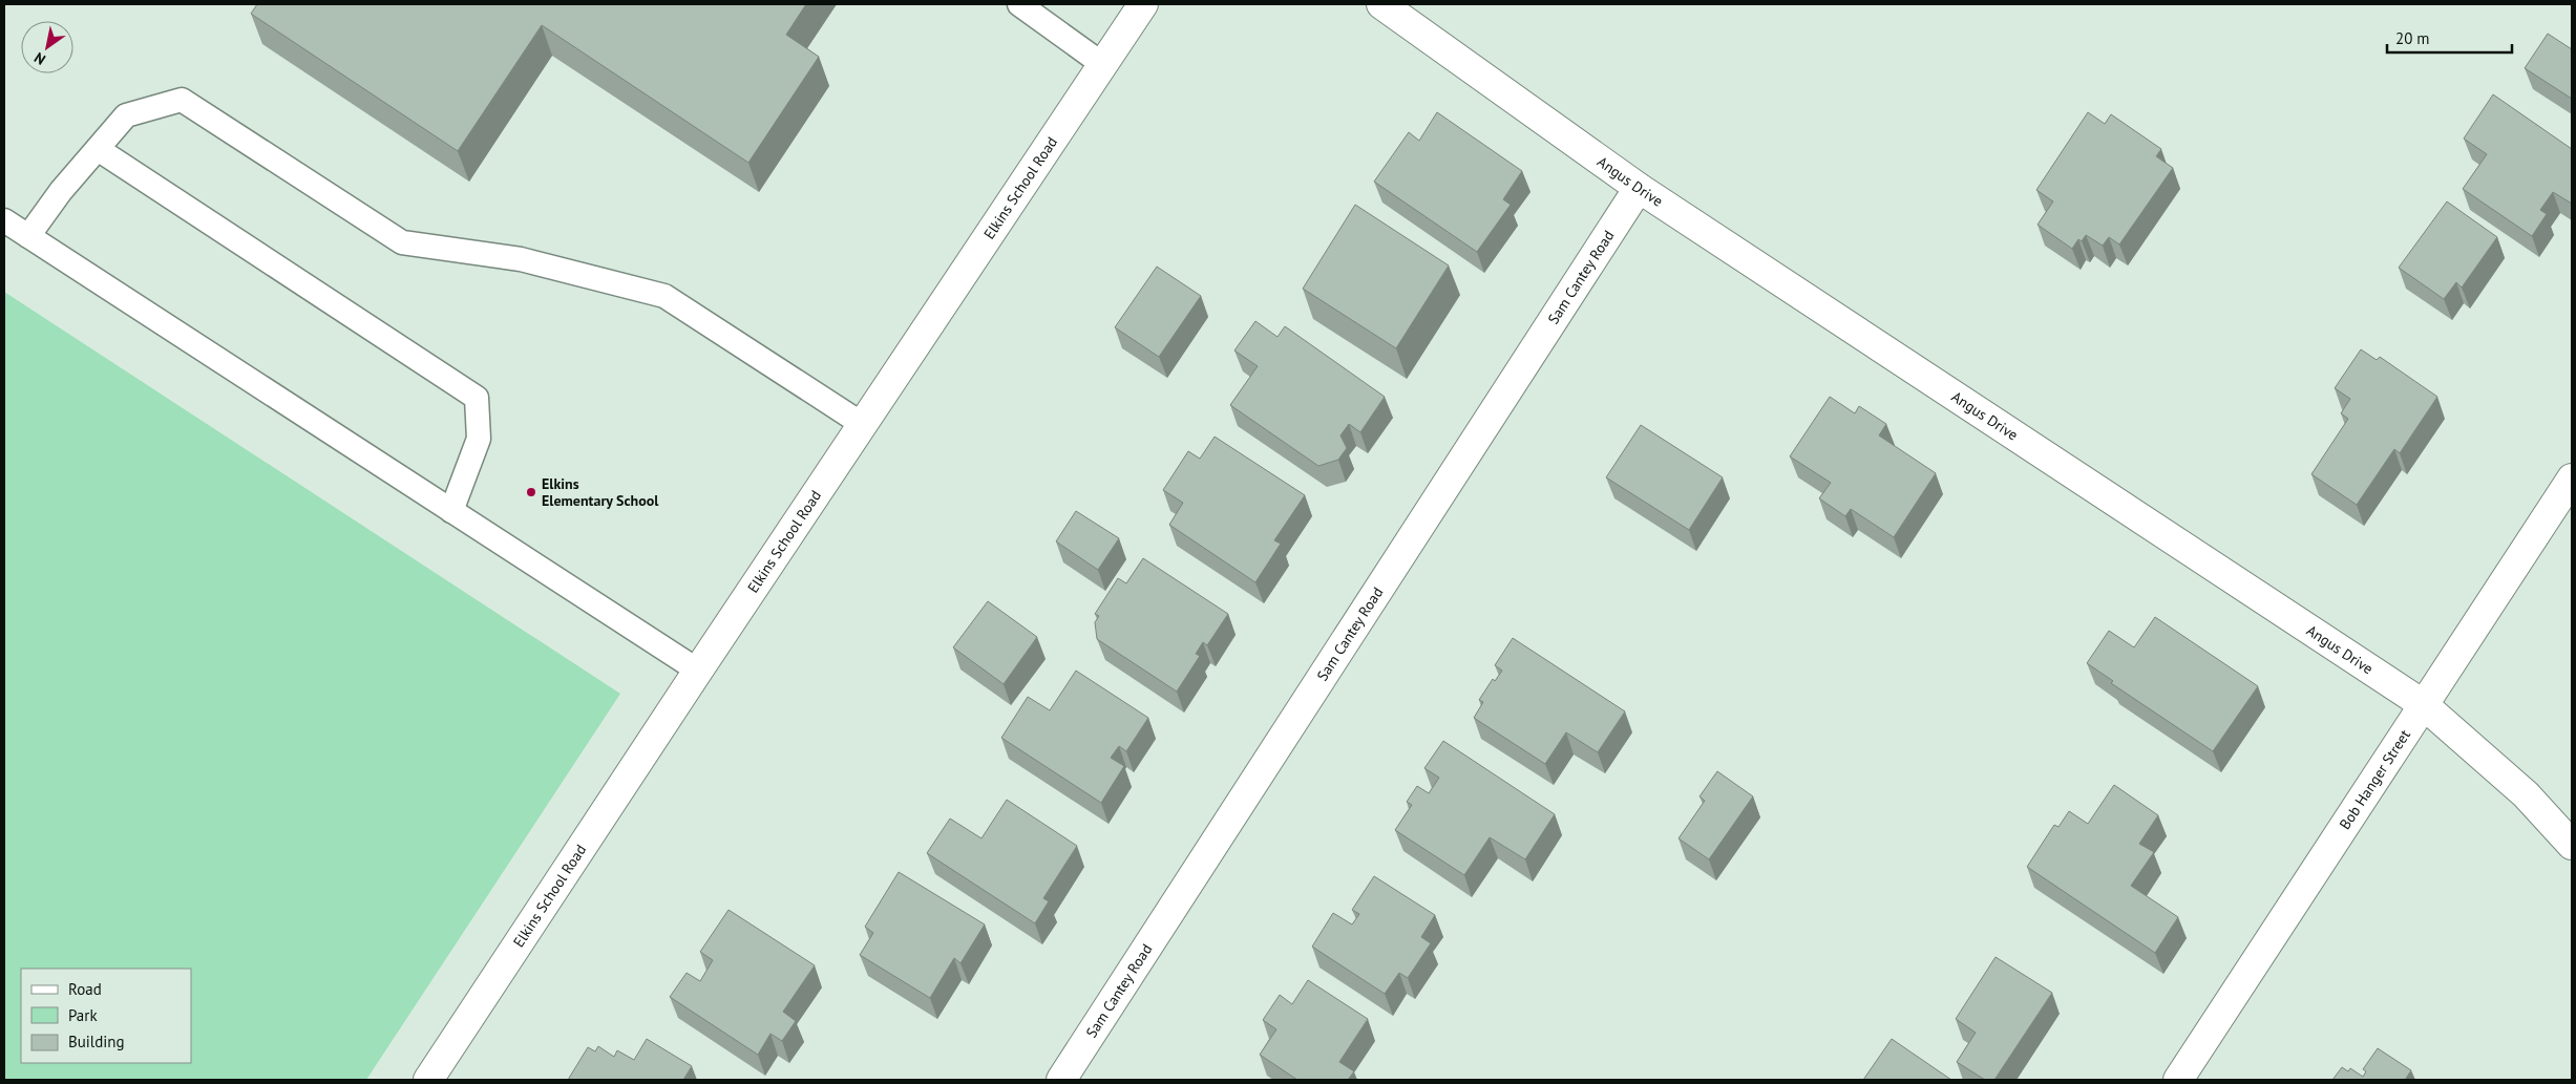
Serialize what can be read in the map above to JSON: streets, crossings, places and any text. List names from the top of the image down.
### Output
{
  "streets": {
    "street": [
      "Angus Drive",
      "Elkins School Road",
      "Sam Cantey Road",
      "Bob Hanger Street"
    ]
  },
  "crossings": [
    ["Angus Drive", "Sam Cantey Road"],
    ["Angus Drive", "Bob Hanger Street"]
  ],
  "places": ["Elkins Elementary School"],
  "legend": ["Road", "Park", "Building"],
  "scale_bar": "20 m",
  "north": "bottom left"
}
